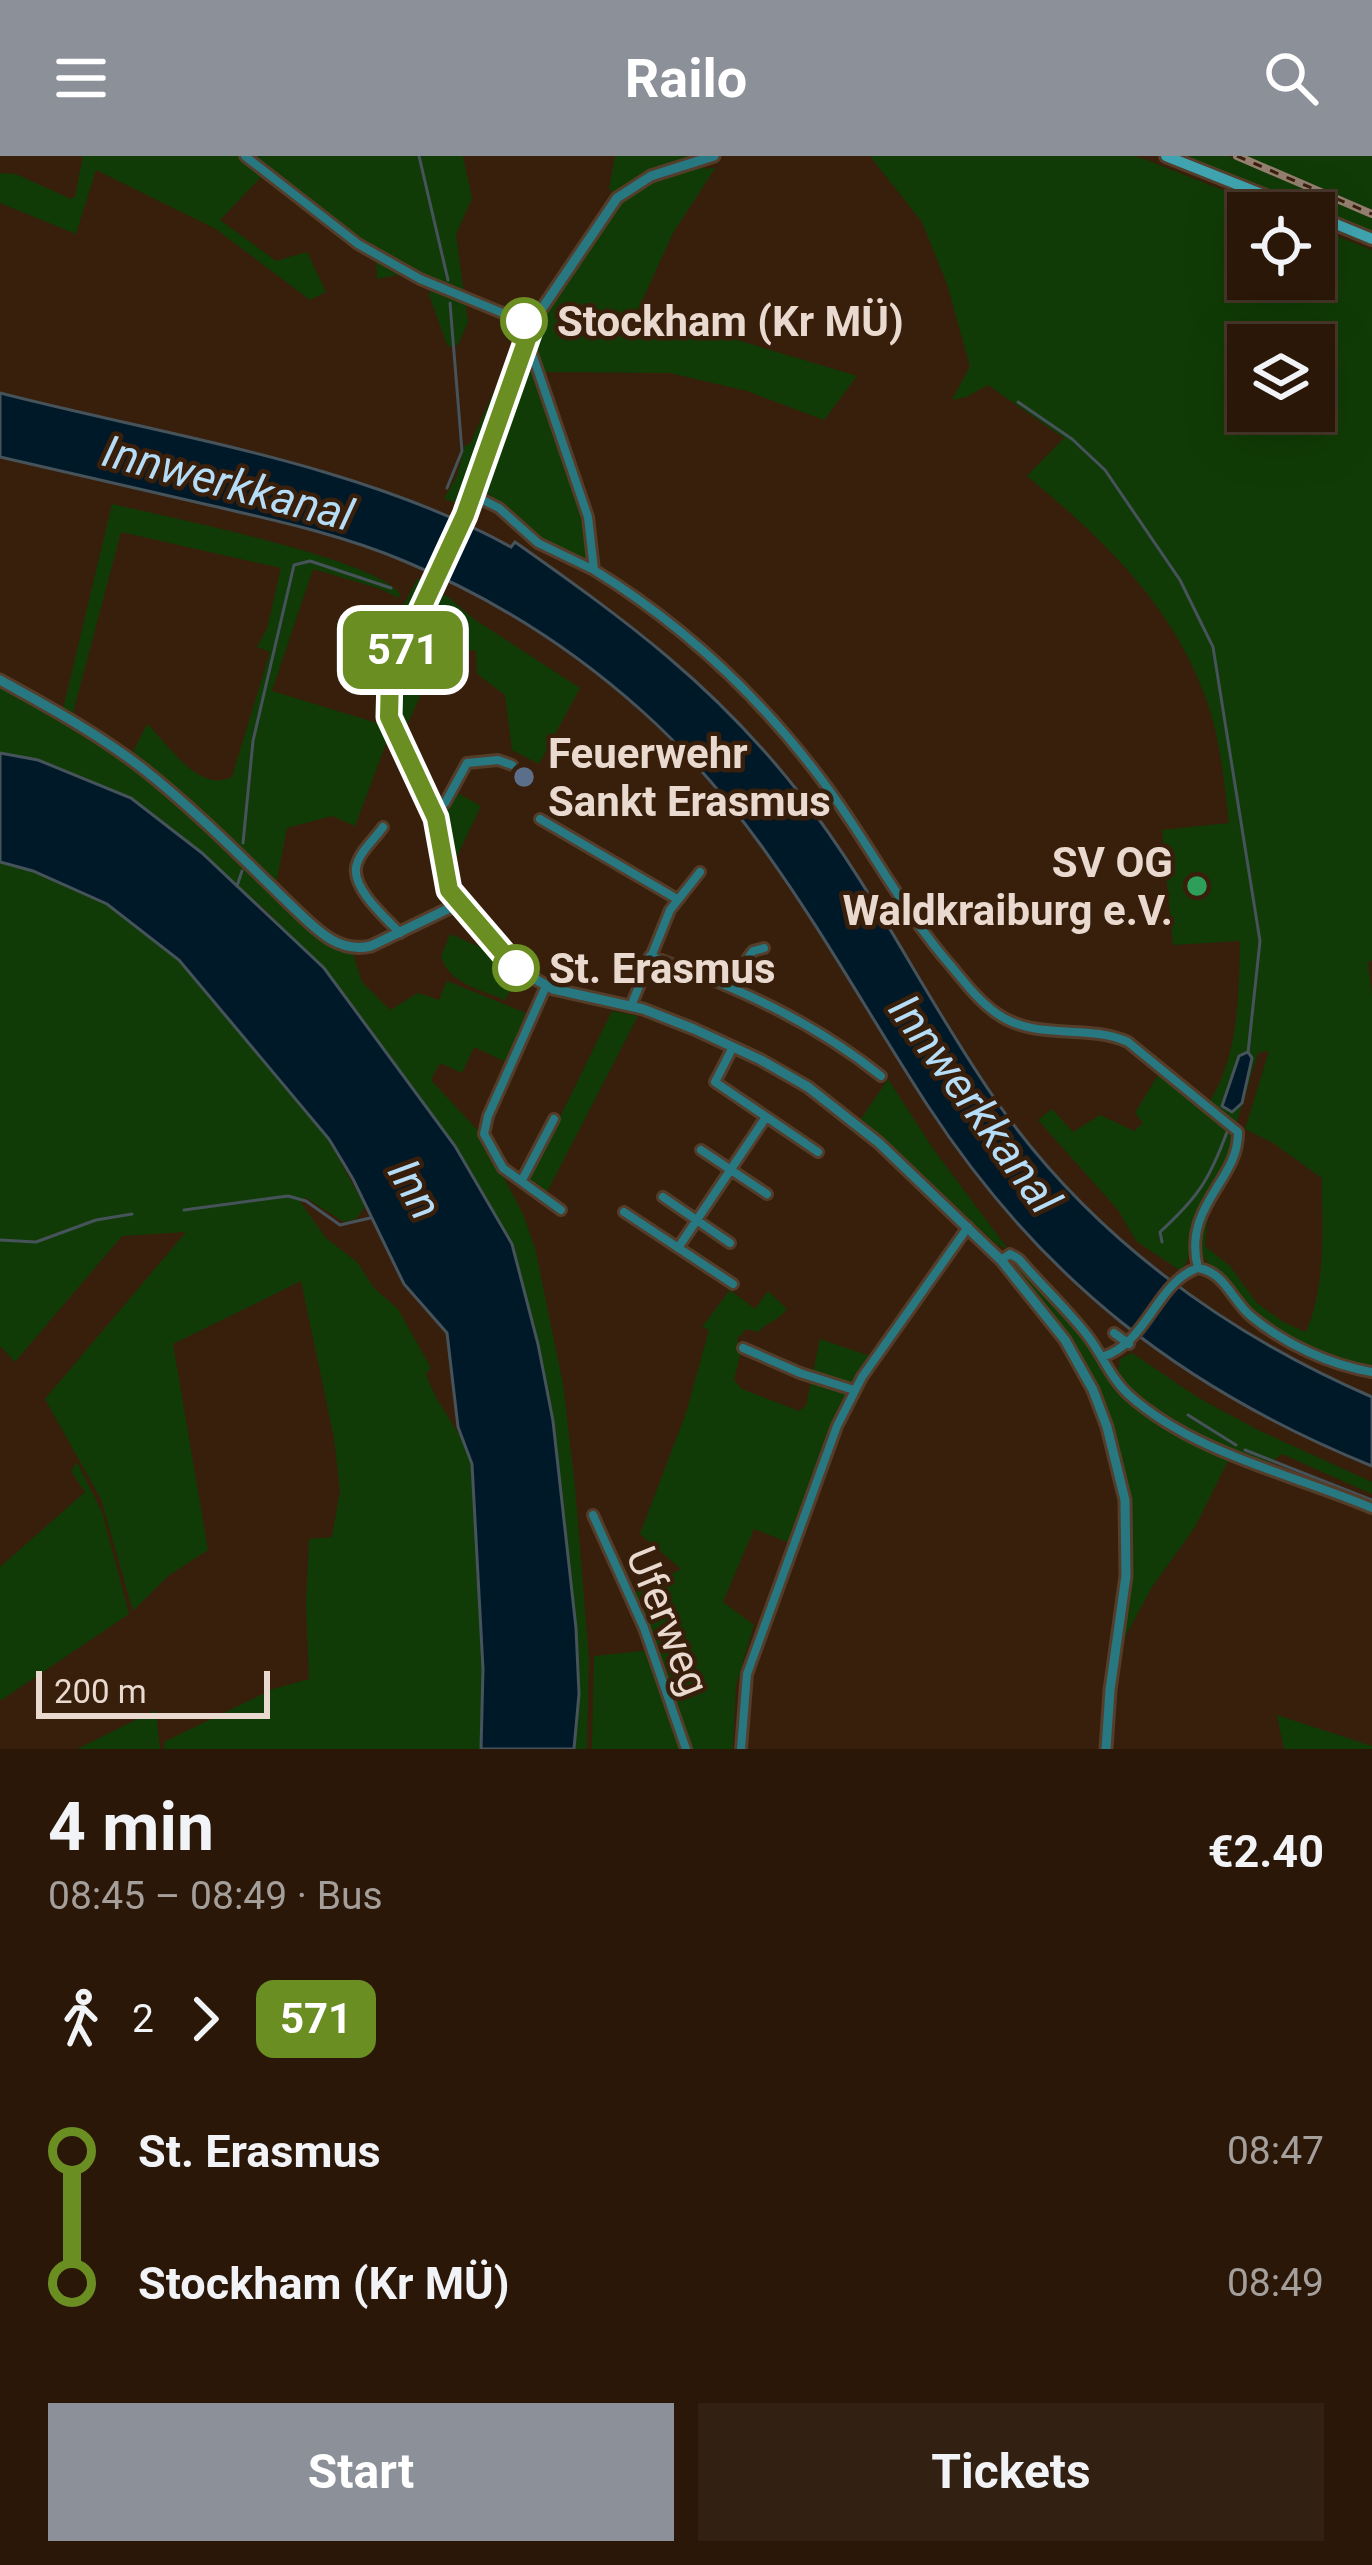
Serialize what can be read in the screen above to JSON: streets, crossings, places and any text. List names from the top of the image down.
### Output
{
  "streets": {
    "street": ["Uferweg"]
  },
  "water": ["Innwerkkanal", "Inn"],
  "places": [
    "Stockham (Kr MÜ)",
    "Feuerwehr Sankt Erasmus",
    "SV OG Waldkraiburg e.V.",
    "St. Erasmus"
  ],
  "lines": ["bus line 571"],
  "scale_bar": "200 m",
  "page": {
    "header": "Railo",
    "on_map": "571",
    "scale": "200 m",
    "heading": ["4 min", "08:45 – 08:49 · Bus", "€2.40"],
    "legs": ["2", "571"],
    "list": [
      {
        "name": "St. Erasmus",
        "value": "08:47"
      },
      {
        "name": "Stockham (Kr MÜ)",
        "value": "08:49"
      }
    ],
    "buttons": ["Start", "Tickets"]
  }
}
